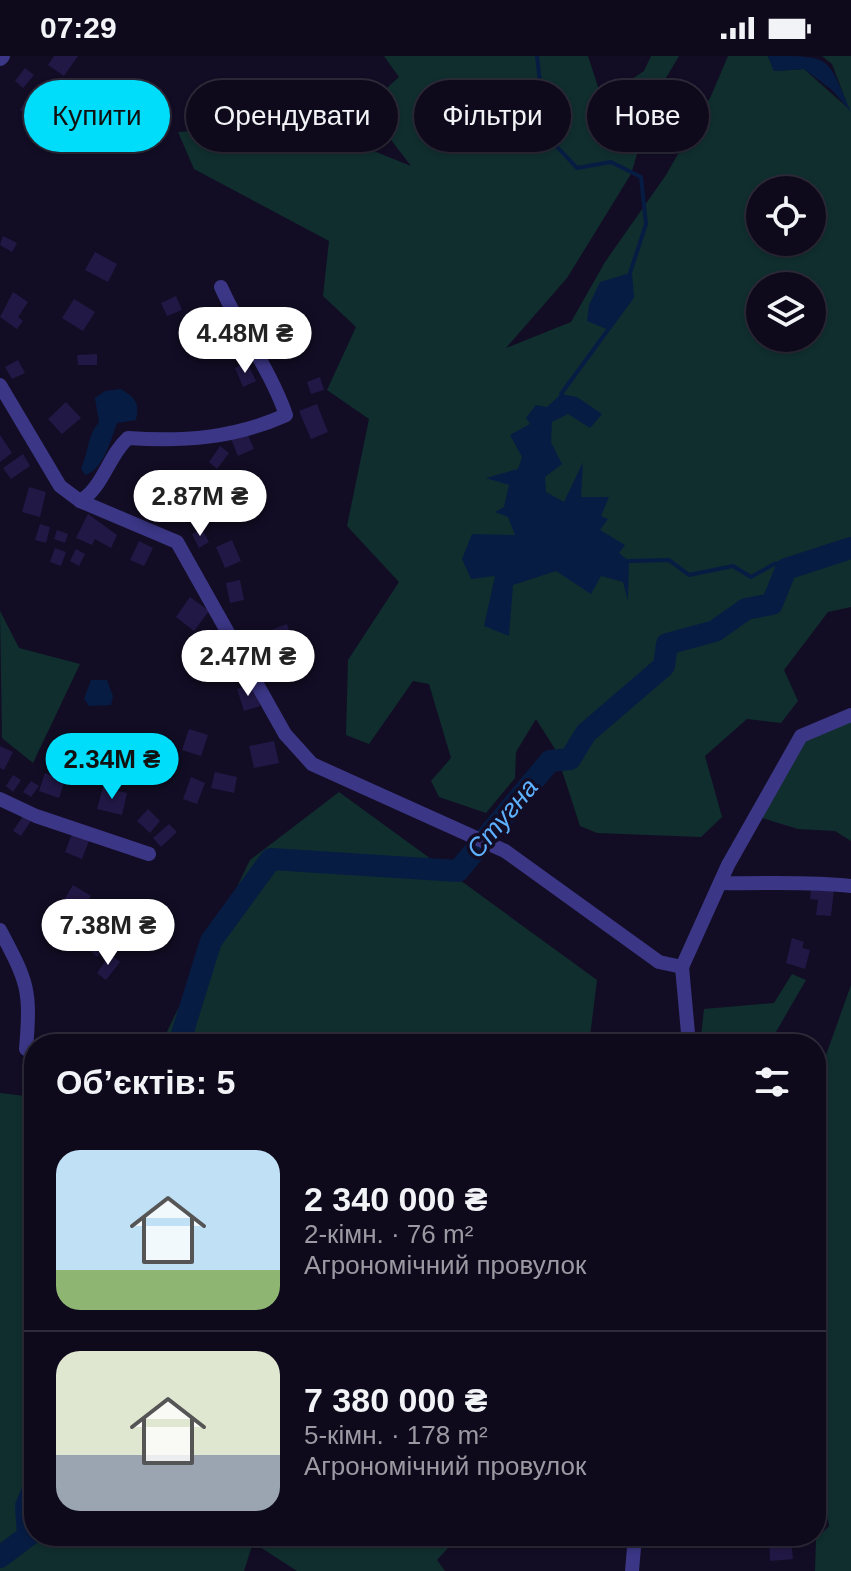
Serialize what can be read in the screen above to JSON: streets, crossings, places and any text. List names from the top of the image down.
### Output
{
  "water": ["Стугна"],
  "page": {
    "status": "07:29",
    "chip": [
      "Купити",
      "Орендувати",
      "Фільтри",
      "Нове"
    ],
    "price": [
      "4.48M ₴",
      "2.87M ₴",
      "2.47M ₴",
      "2.34M ₴",
      "7.38M ₴"
    ],
    "heading": "Об’єктів: 5",
    "list": [
      {
        "name": "2 340 000 ₴",
        "note": "2-кімн. · 76 m² · Агрономічний провулок"
      },
      {
        "name": "7 380 000 ₴",
        "note": "5-кімн. · 178 m² · Агрономічний провулок"
      }
    ]
  }
}
